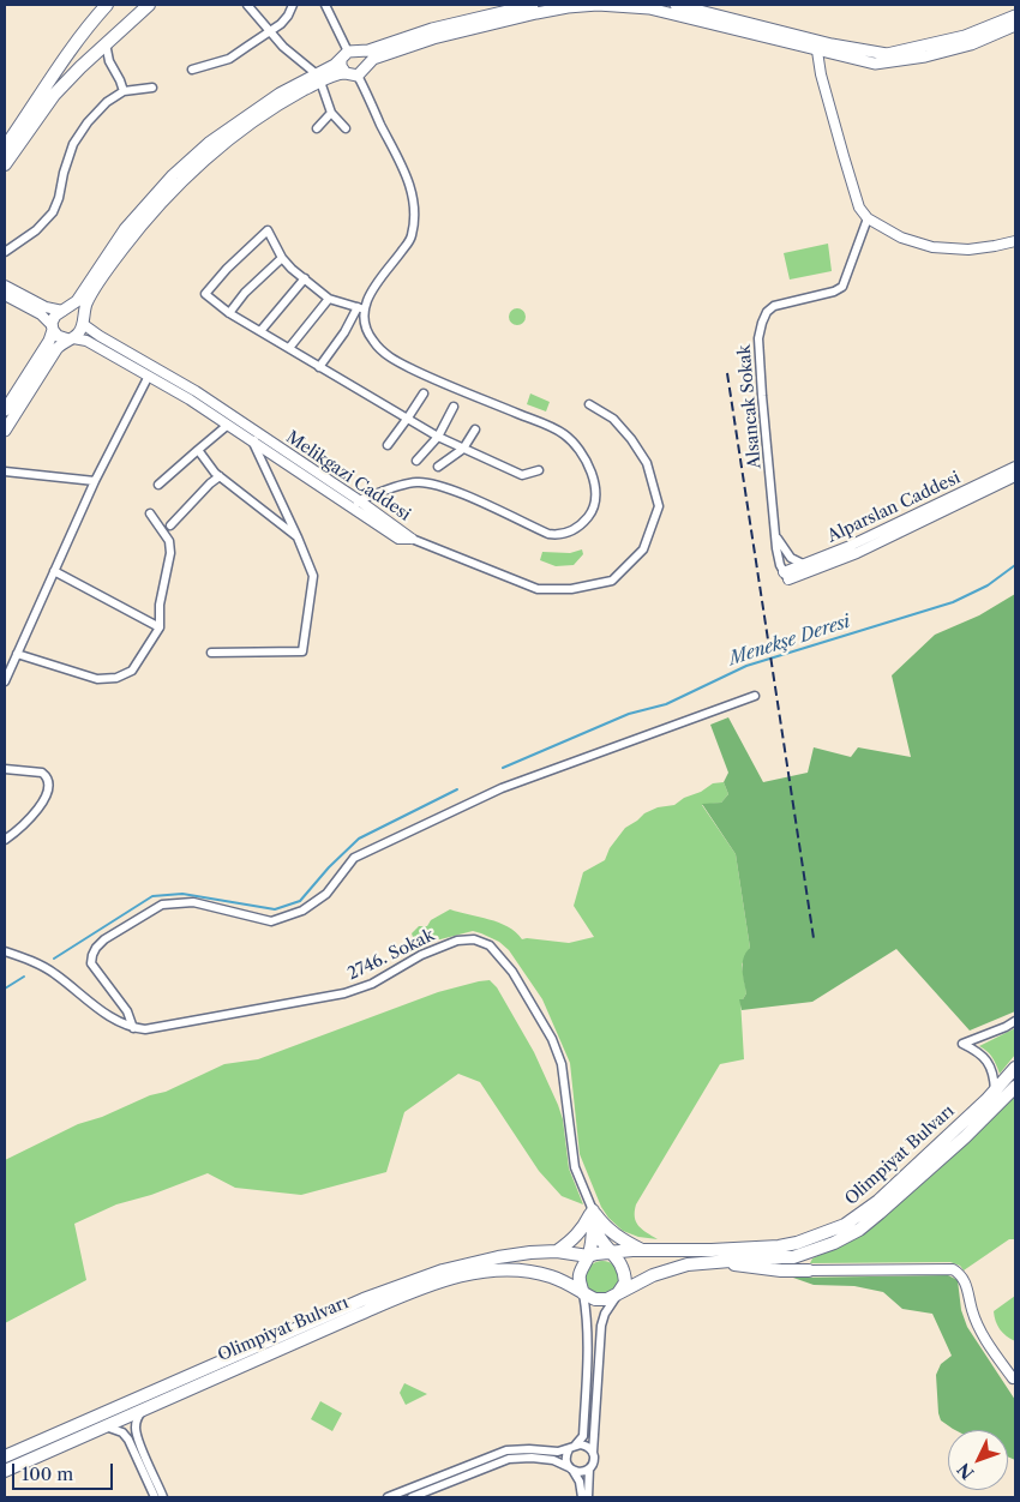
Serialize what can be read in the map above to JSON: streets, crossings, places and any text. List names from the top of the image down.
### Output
{
  "streets": {
    "main road": ["Olimpiyat Bulvarı"],
    "street": [
      "Alsancak Sokak",
      "Melikgazi Caddesi",
      "Alparslan Caddesi",
      "2746. Sokak"
    ]
  },
  "crossings": [
    ["Alsancak Sokak", "Alparslan Caddesi"]
  ],
  "water": ["Menekşe Deresi"],
  "scale_bar": "100 m",
  "north": "bottom left"
}
